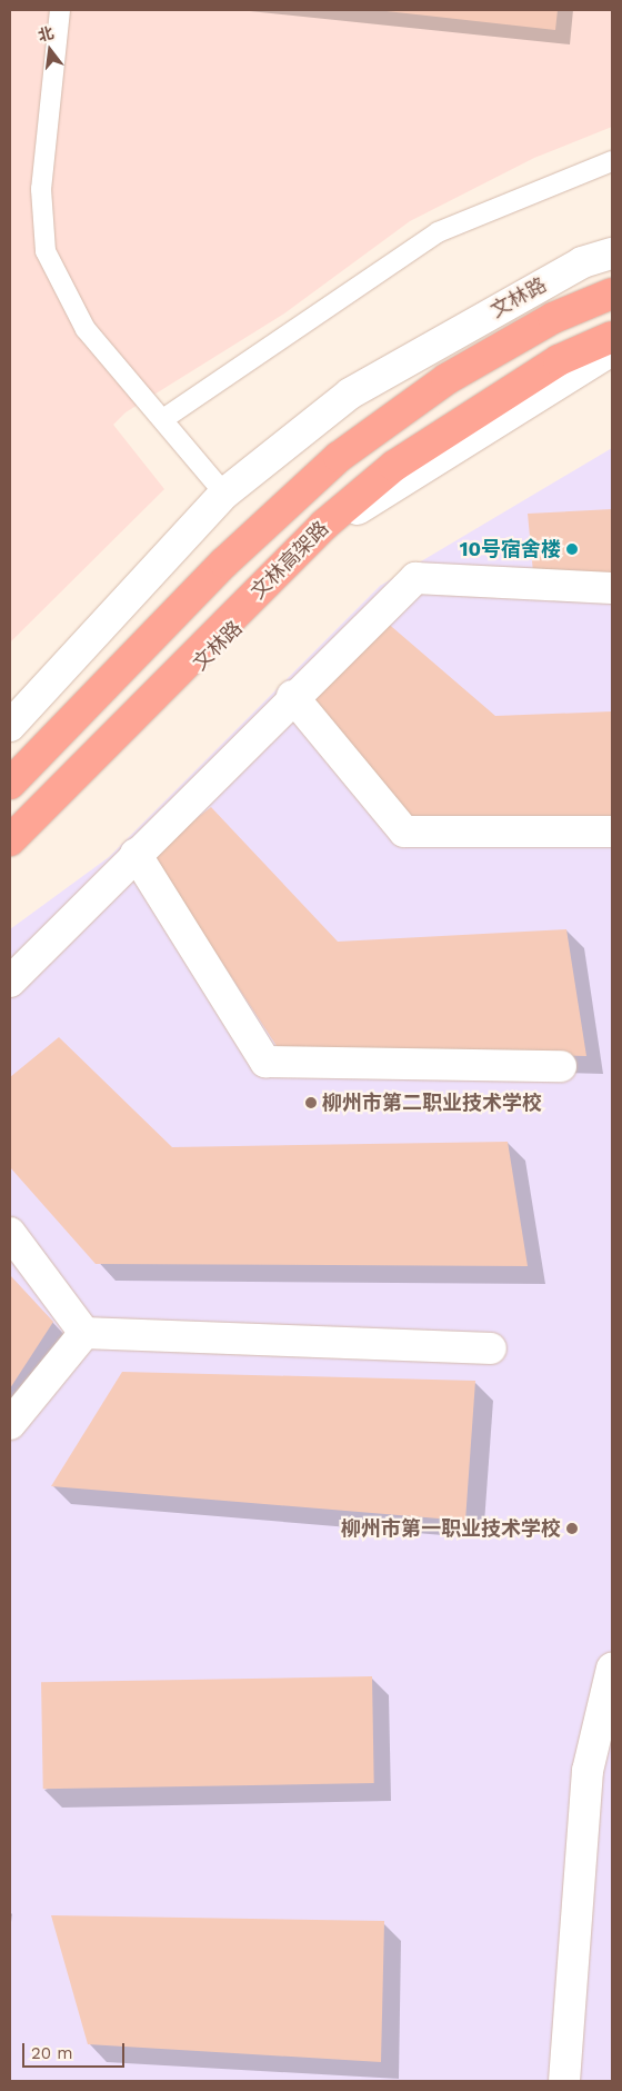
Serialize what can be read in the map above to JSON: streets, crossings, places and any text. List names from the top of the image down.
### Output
{
  "streets": {
    "highway": ["文林高架路"],
    "street": ["文林路"]
  },
  "places": ["10号宿舍楼", "柳州市第二职业技术学校", "柳州市第一职业技术学校"],
  "scale_bar": "20 m",
  "north": "top"
}
